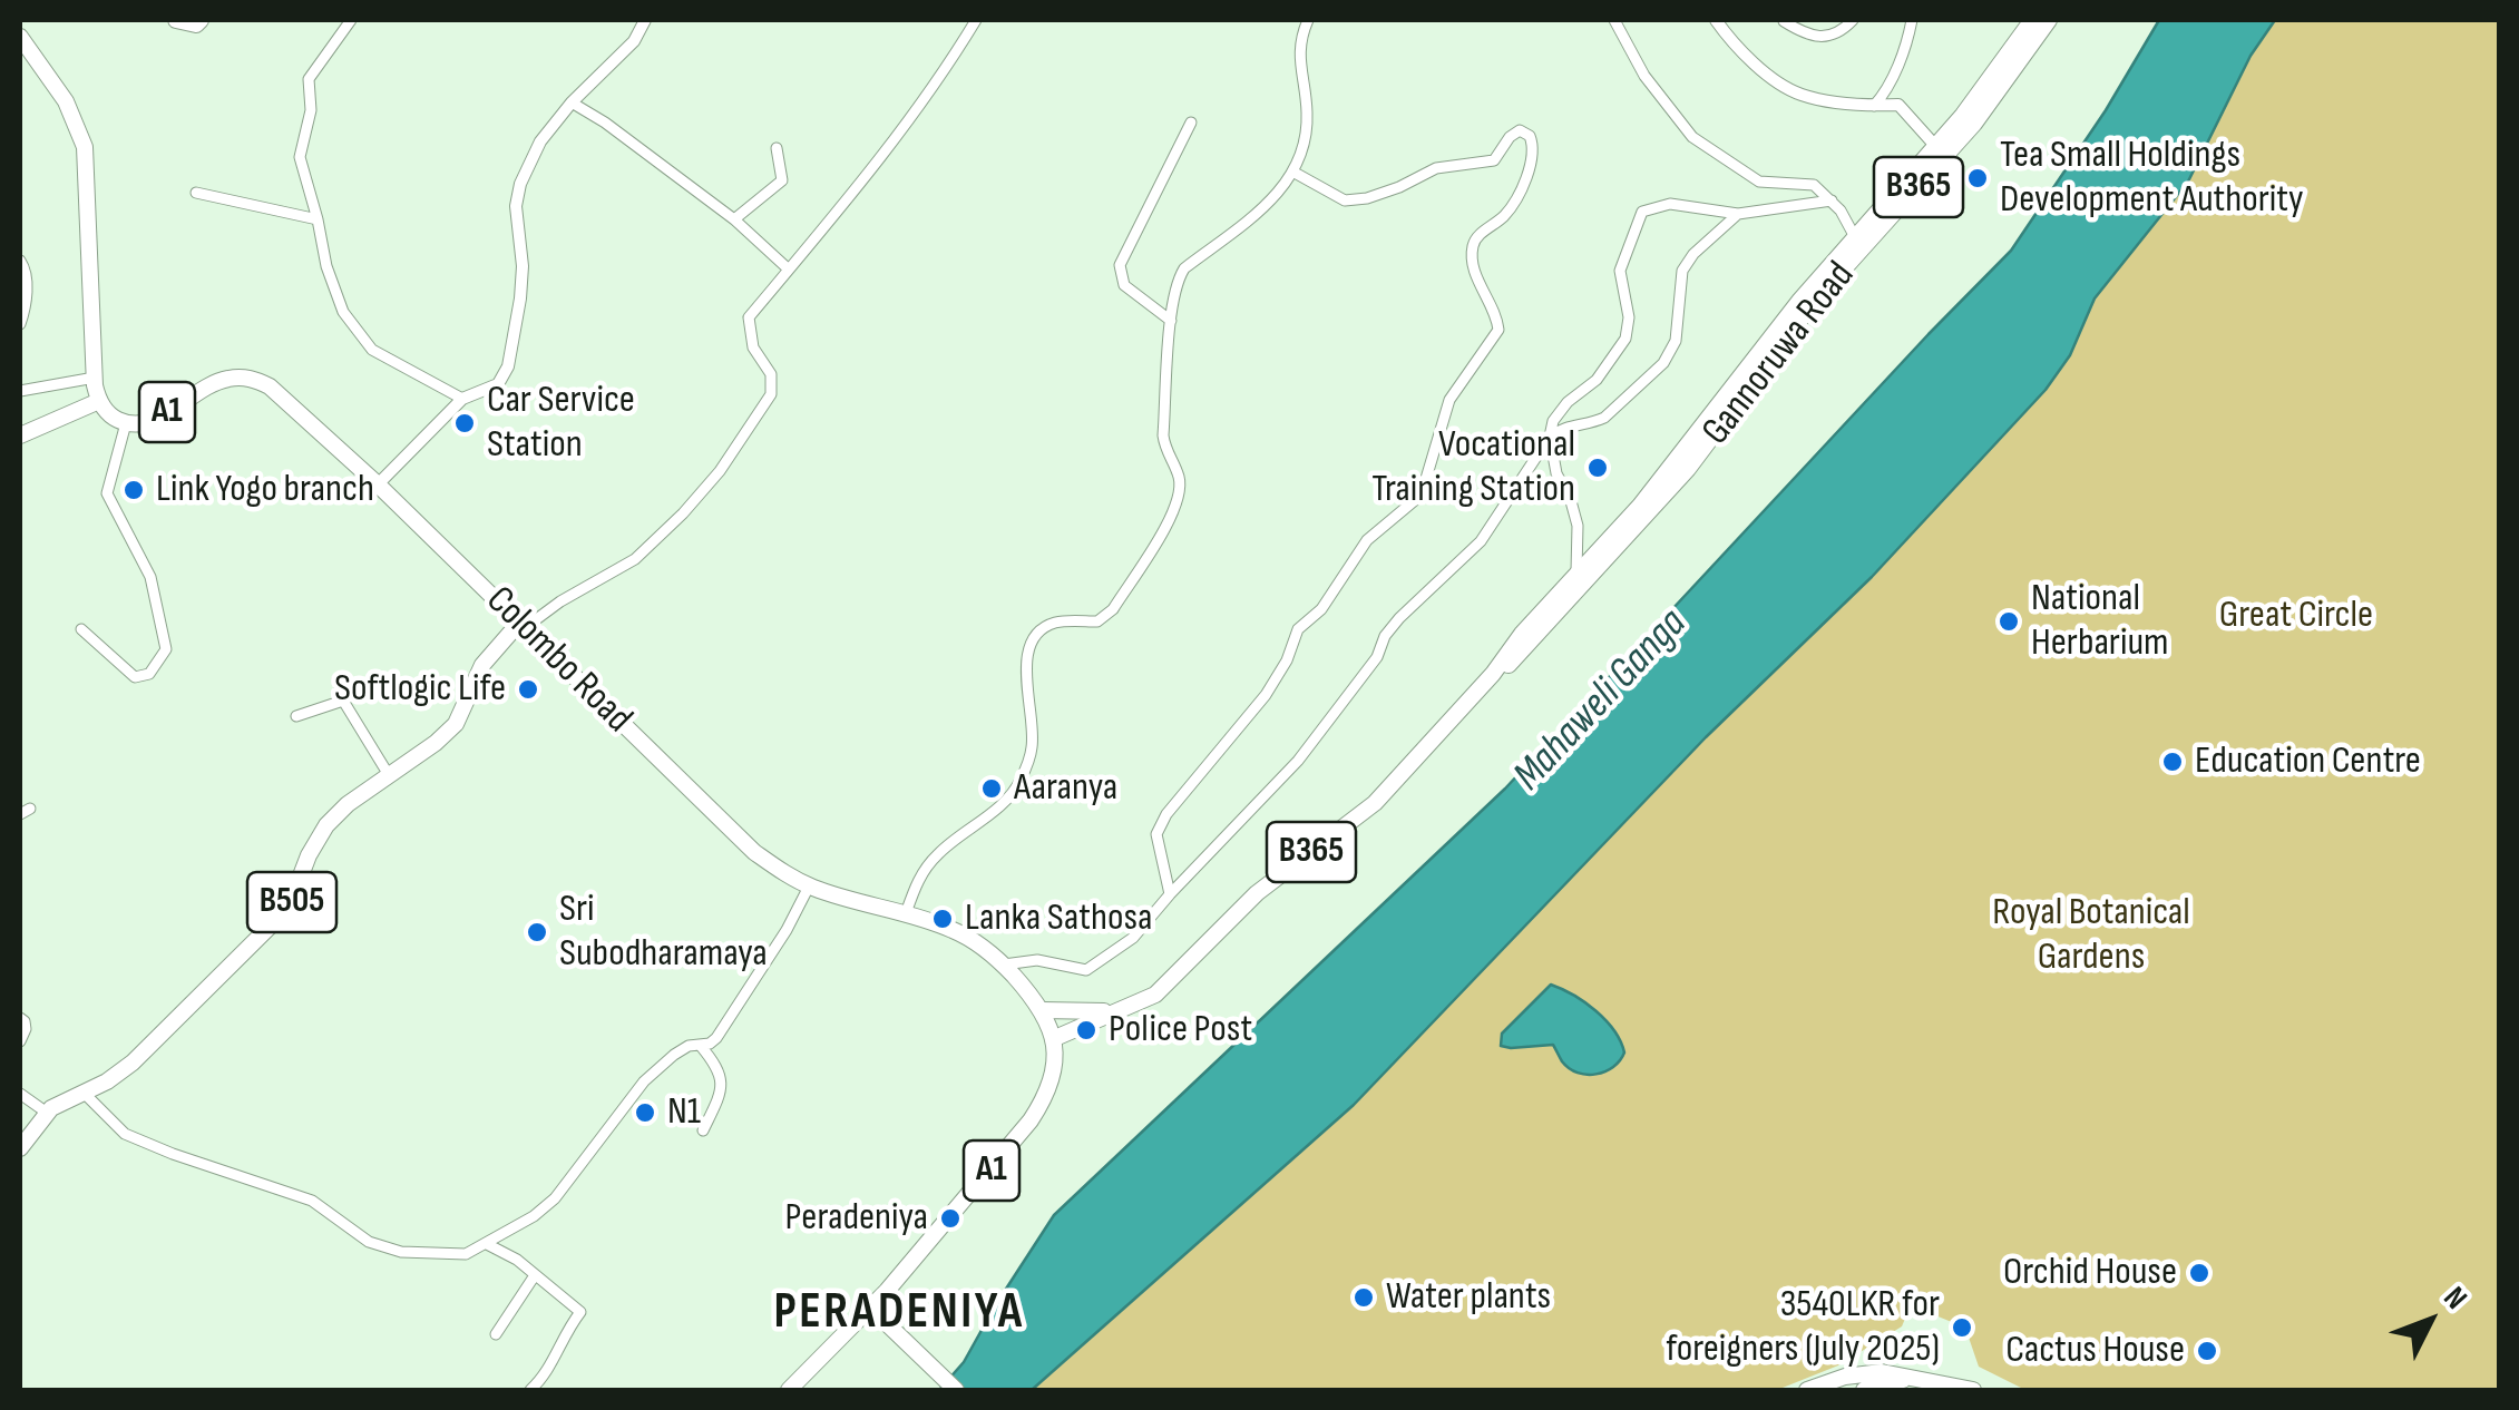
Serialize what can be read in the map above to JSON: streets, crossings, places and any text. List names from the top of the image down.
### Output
{
  "streets": {
    "main road": [
      "B365",
      "Gannoruwa Road",
      "A1",
      "Colombo Road",
      "B505"
    ]
  },
  "crossings": [
    ["Gannoruwa Road", "A1"],
    ["Gannoruwa Road", "Colombo Road"],
    ["A1", "Colombo Road"],
    ["Colombo Road", "B505"]
  ],
  "districts": ["PERADENIYA"],
  "water": ["Mahaweli Ganga"],
  "parks": ["Great Circle", "Royal Botanical Gardens"],
  "places": [
    "Tea Small Holdings Development Authority",
    "Car Service Station",
    "Vocational Training Station",
    "Link Yogo branch",
    "National Herbarium",
    "Softlogic Life",
    "Education Centre",
    "Aaranya",
    "Lanka Sathosa",
    "Sri Subodharamaya",
    "Police Post",
    "N1",
    "Peradeniya",
    "Orchid House",
    "Water plants",
    "3540LKR for foreigners (July 2025)",
    "Cactus House"
  ],
  "north": "top right"
}
